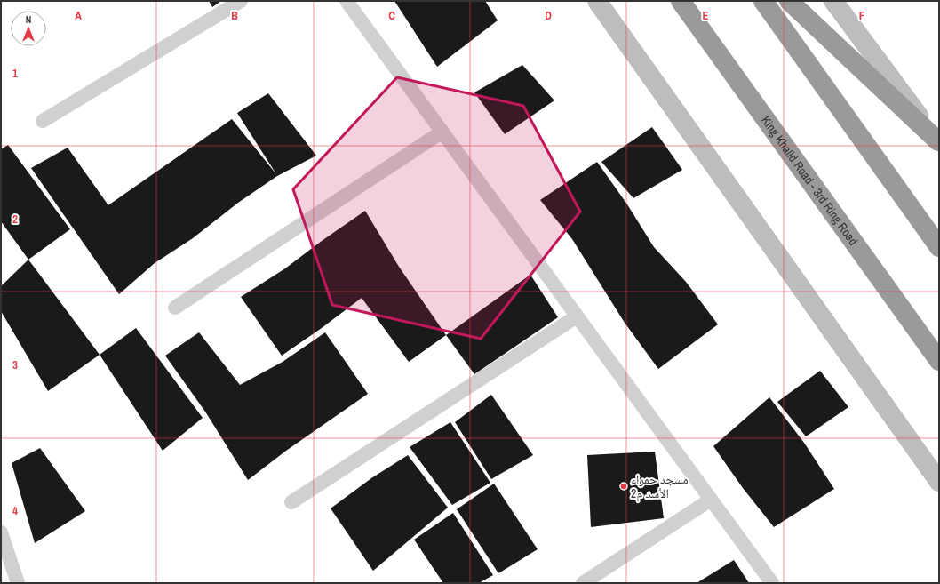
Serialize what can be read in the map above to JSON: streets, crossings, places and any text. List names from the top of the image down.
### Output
{
  "streets": {
    "highway": ["King Khalid Road - 3rd Ring Road"]
  },
  "places": ["مسجد حمراء الأسد م2"],
  "north": "top",
  "grid": {
    "columns": [
      "A",
      "B",
      "C",
      "D",
      "E",
      "F"
    ],
    "rows": [
      "1",
      "2",
      "3",
      "4"
    ]
  }
}
